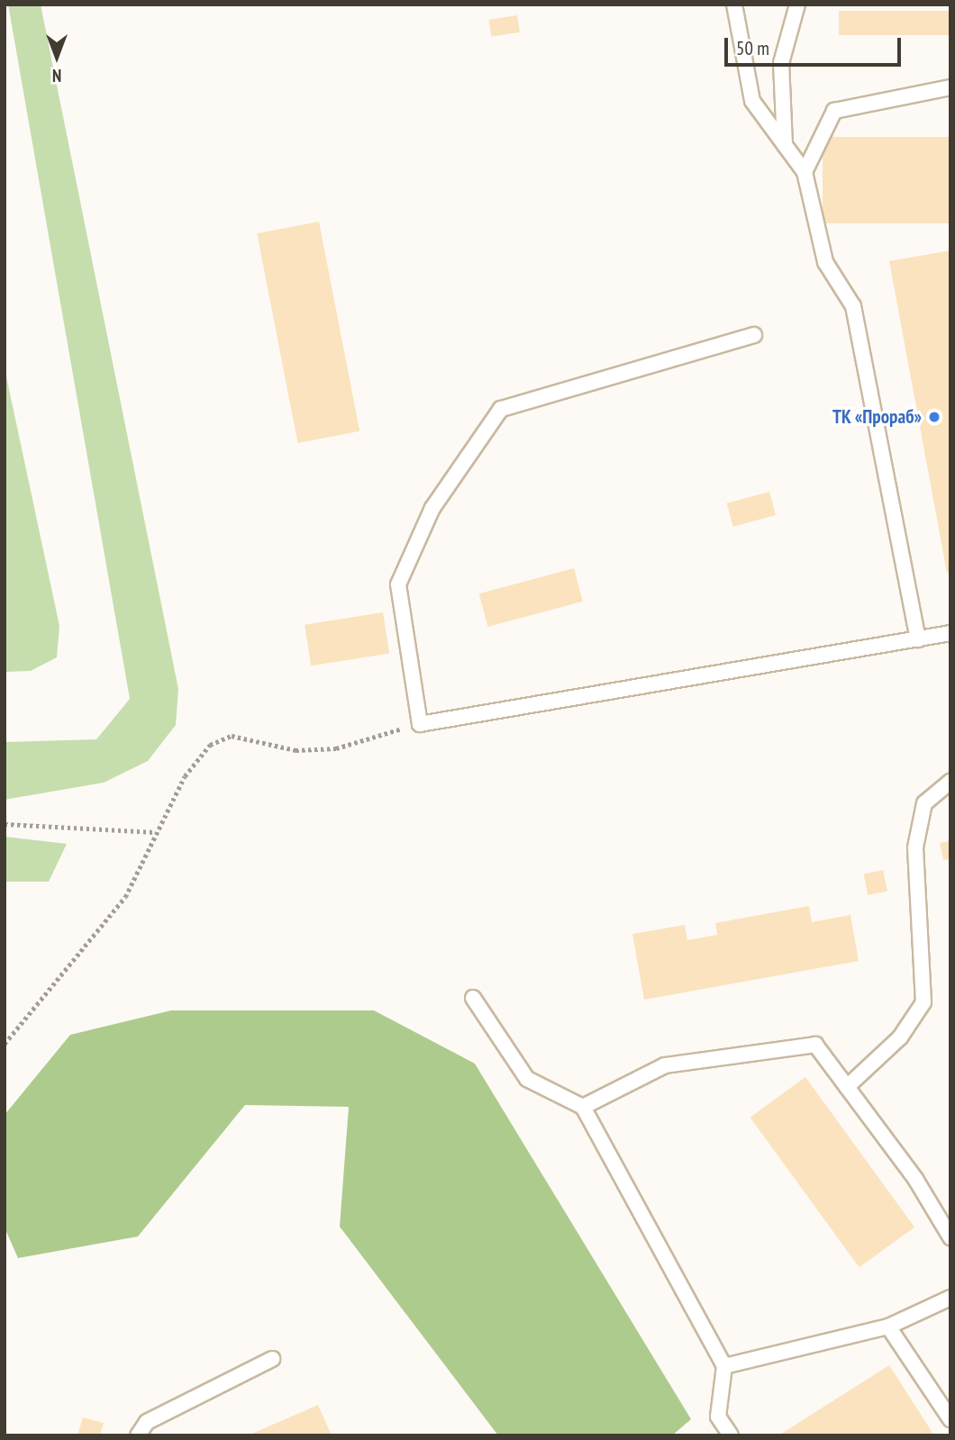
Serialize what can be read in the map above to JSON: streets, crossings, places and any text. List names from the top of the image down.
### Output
{
  "places": ["ТК «Прораб»"],
  "scale_bar": "50 m",
  "north": "bottom"
}
